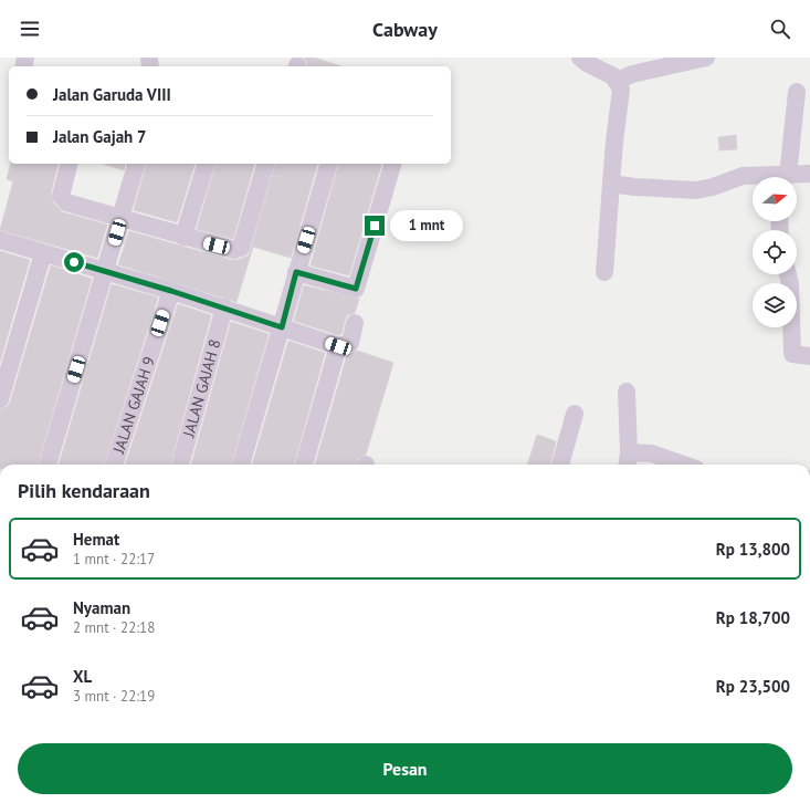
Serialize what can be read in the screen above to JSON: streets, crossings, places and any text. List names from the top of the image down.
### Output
{
  "streets": {
    "street": ["JALAN GAJAH 8", "JALAN GAJAH 9"]
  },
  "north": "right",
  "page": {
    "header": "Cabway",
    "banner": ["Jalan Garuda VIII", "Jalan Gajah 7"],
    "bubble": "1 mnt",
    "heading": "Pilih kendaraan",
    "list": [
      {
        "name": "Hemat",
        "note": "1 mnt · 22:17",
        "value": "Rp 13,800"
      },
      {
        "name": "Nyaman",
        "note": "2 mnt · 22:18",
        "value": "Rp 18,700"
      },
      {
        "name": "XL",
        "note": "3 mnt · 22:19",
        "value": "Rp 23,500"
      }
    ],
    "buttons": "Pesan"
  }
}
